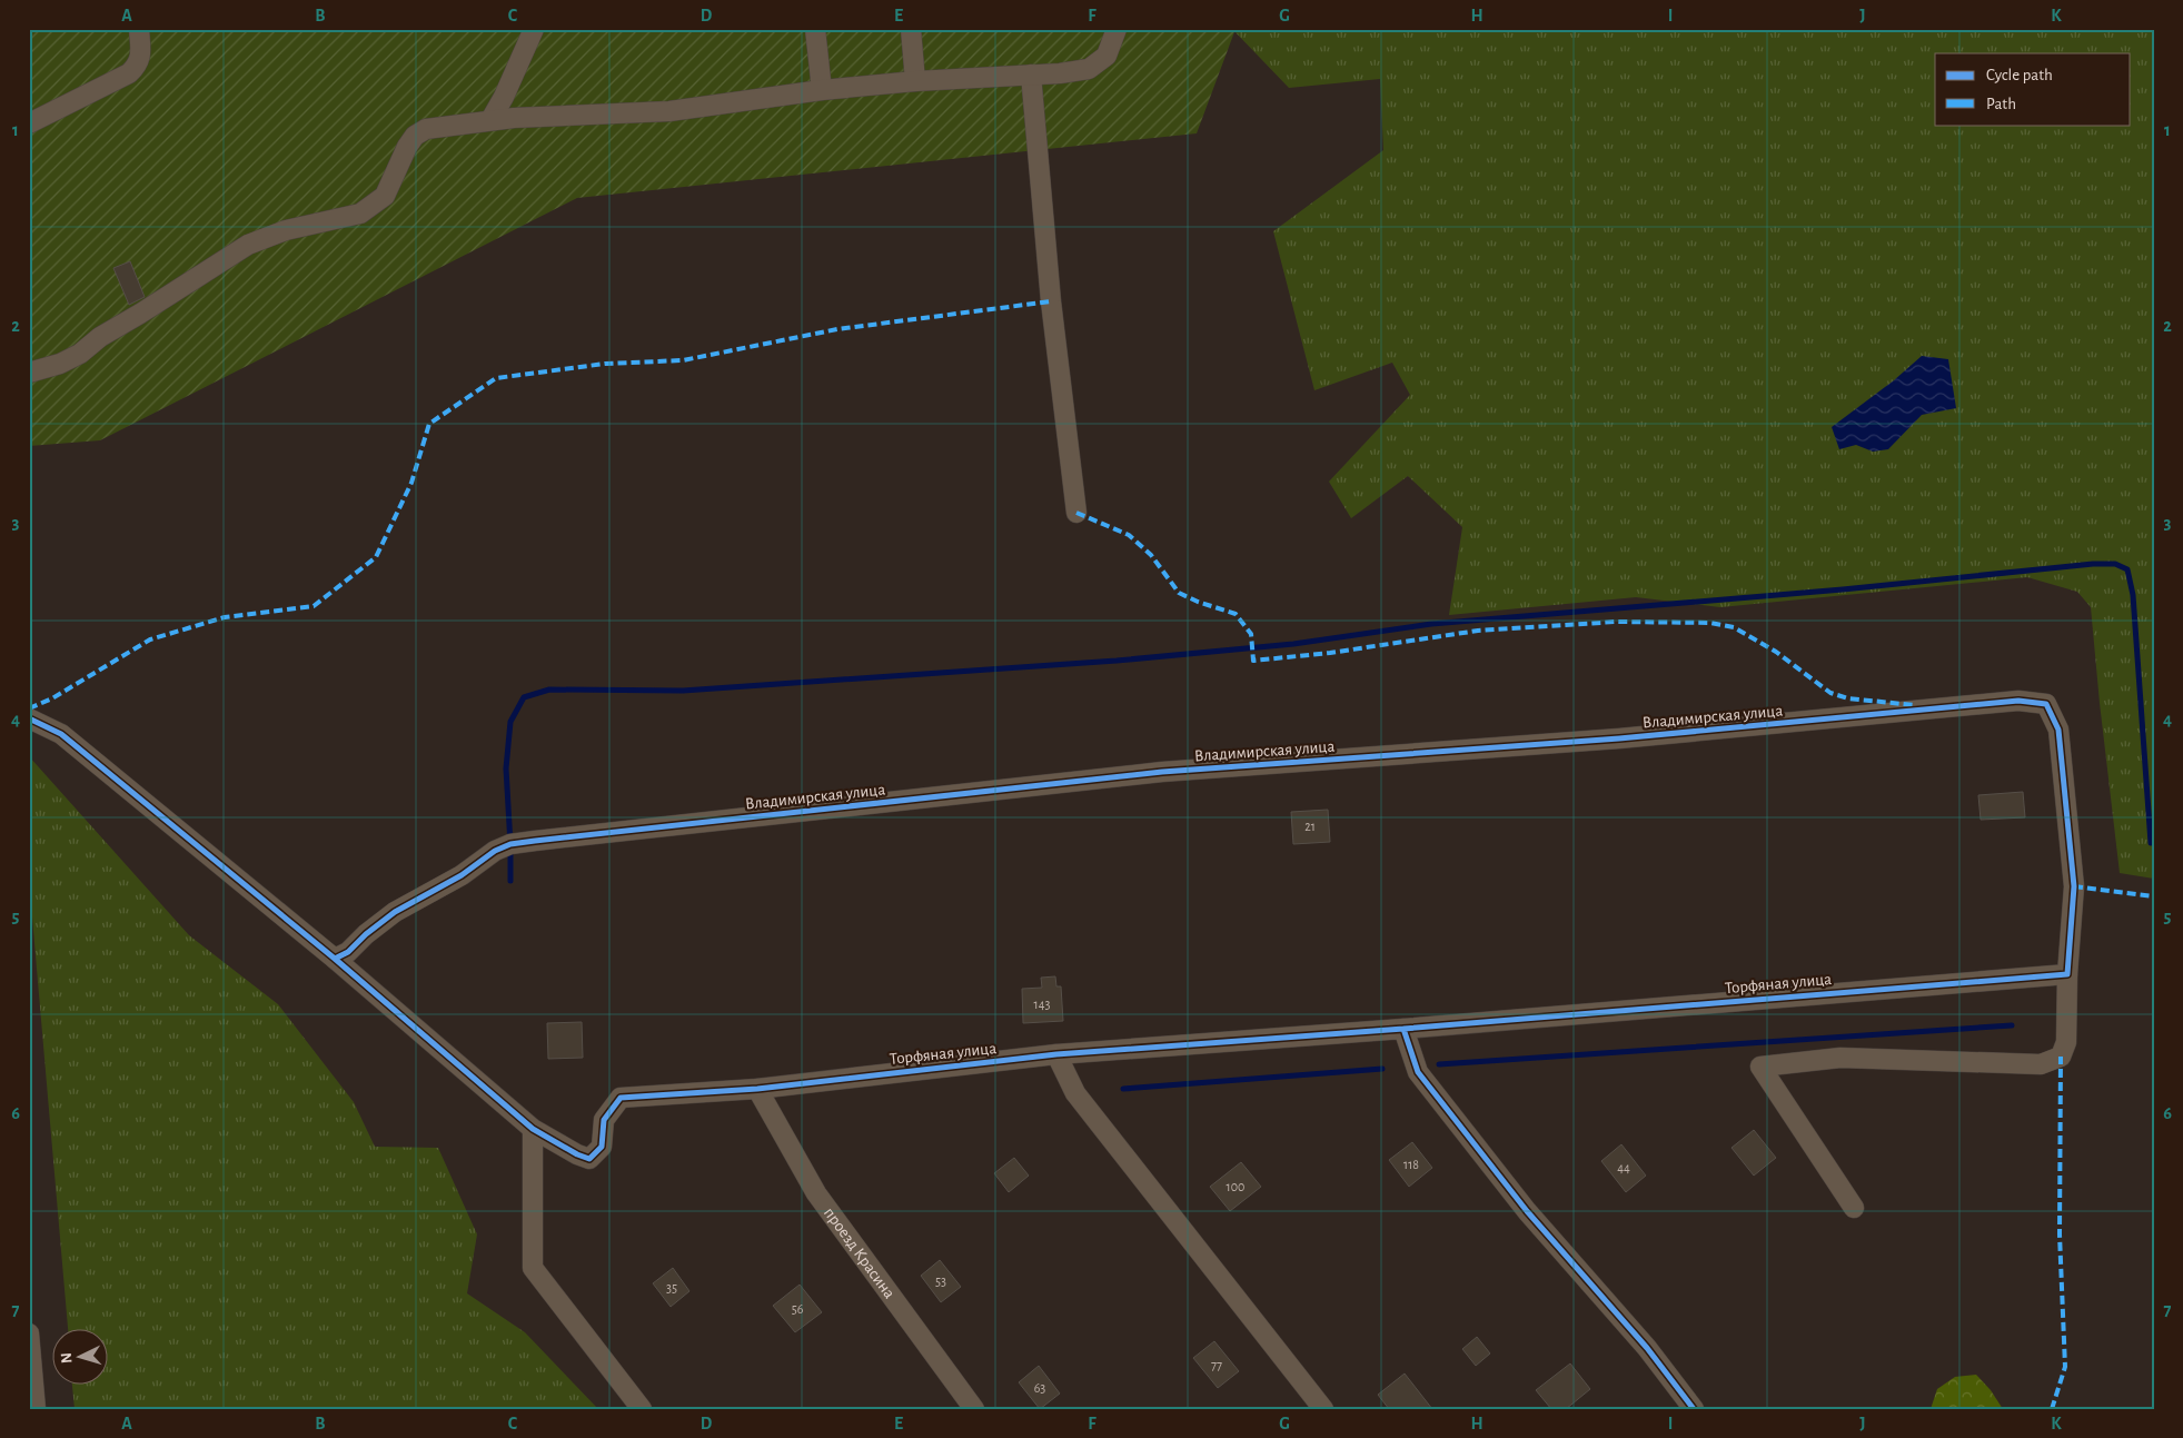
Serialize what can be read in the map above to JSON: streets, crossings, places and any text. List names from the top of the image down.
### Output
{
  "streets": {
    "street": ["Владимирская улица", "Торфяная улица", "проезд Красина"]
  },
  "crossings": [
    ["Владимирская улица", "Торфяная улица"],
    ["Торфяная улица", "проезд Красина"]
  ],
  "house_numbers": [
    "21",
    "143",
    "118",
    "44",
    "100",
    "53",
    "35",
    "56",
    "77",
    "63"
  ],
  "legend": ["Cycle path", "Path"],
  "north": "left",
  "grid": {
    "columns": [
      "A",
      "B",
      "C",
      "D",
      "E",
      "F",
      "G",
      "H",
      "I",
      "J",
      "K"
    ],
    "rows": [
      "1",
      "2",
      "3",
      "4",
      "5",
      "6",
      "7"
    ]
  }
}
